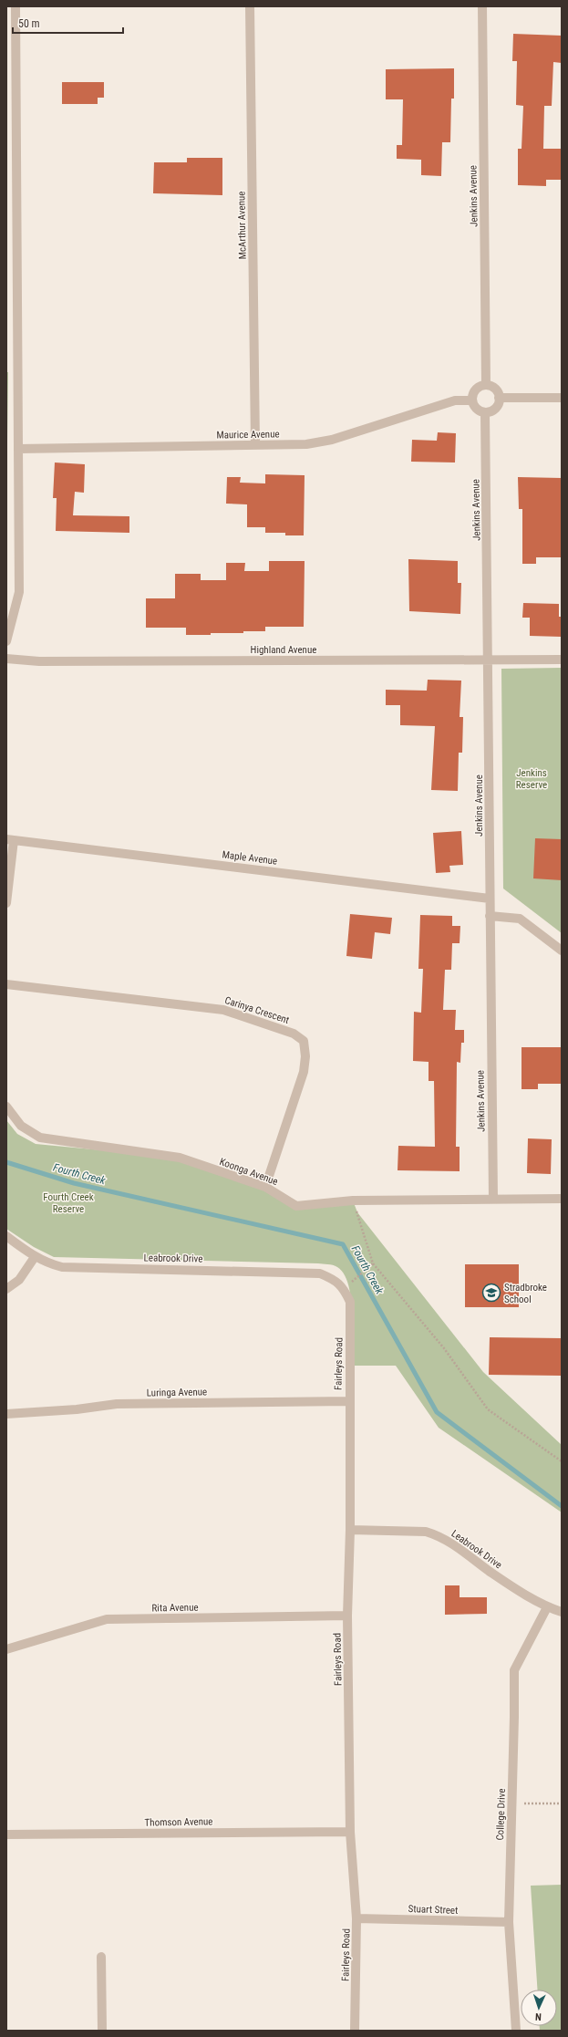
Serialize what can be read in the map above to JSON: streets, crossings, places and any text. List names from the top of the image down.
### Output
{
  "streets": {
    "street": [
      "Jenkins Avenue",
      "McArthur Avenue",
      "Maurice Avenue",
      "Highland Avenue",
      "Maple Avenue",
      "Carinya Crescent",
      "Koonga Avenue",
      "Leabrook Drive",
      "Fairleys Road",
      "Luringa Avenue",
      "Rita Avenue",
      "College Drive",
      "Thomson Avenue",
      "Stuart Street"
    ]
  },
  "crossings": [
    ["Jenkins Avenue", "Maurice Avenue"],
    ["Jenkins Avenue", "Highland Avenue"],
    ["Jenkins Avenue", "Maple Avenue"],
    ["Jenkins Avenue", "Koonga Avenue"],
    ["McArthur Avenue", "Maurice Avenue"],
    ["Carinya Crescent", "Koonga Avenue"],
    ["Leabrook Drive", "Fairleys Road"],
    ["Leabrook Drive", "College Drive"],
    ["Fairleys Road", "Luringa Avenue"],
    ["Fairleys Road", "Rita Avenue"],
    ["Fairleys Road", "Thomson Avenue"],
    ["Fairleys Road", "Stuart Street"],
    ["College Drive", "Stuart Street"]
  ],
  "water": ["Fourth Creek"],
  "parks": ["Jenkins Reserve", "Fourth Creek Reserve"],
  "places": {
    "school or university": ["Stradbroke School"]
  },
  "scale_bar": "50 m",
  "north": "bottom"
}
